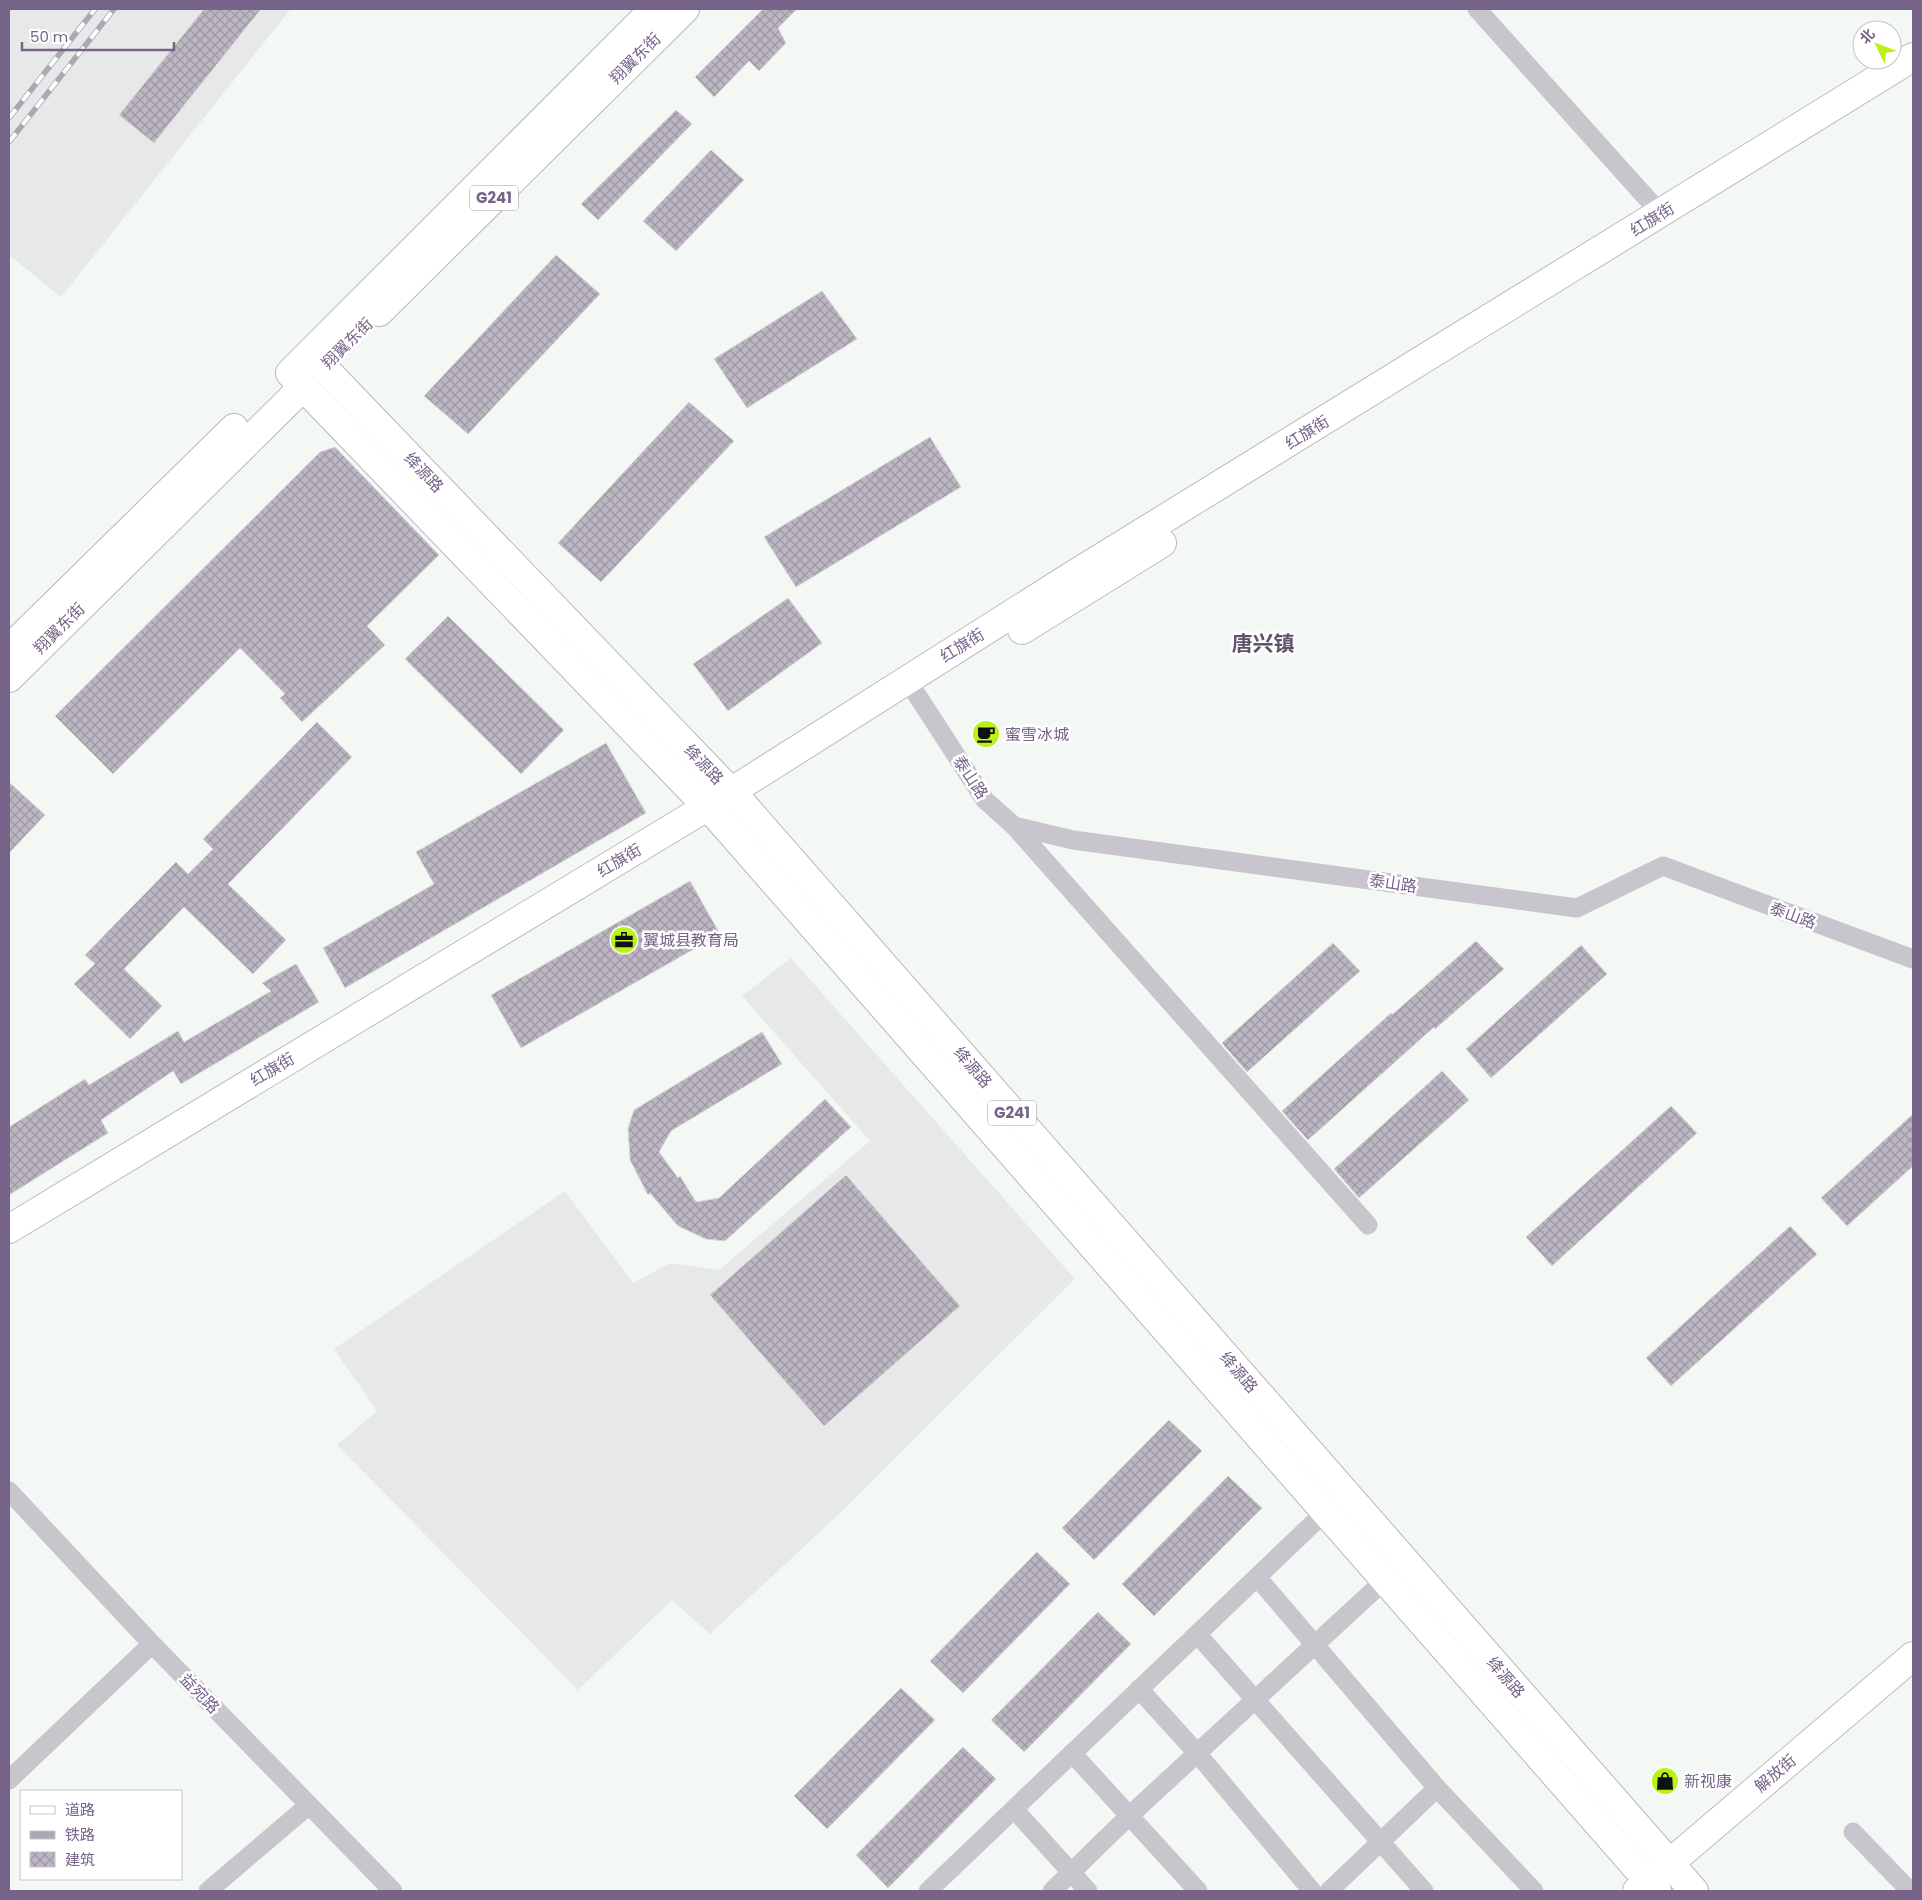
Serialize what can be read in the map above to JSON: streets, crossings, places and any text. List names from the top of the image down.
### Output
{
  "streets": {
    "main road": [
      "翔翼东街",
      "G241",
      "红旗街",
      "绛源路",
      "解放街"
    ],
    "street": ["泰山路", "益宛路"]
  },
  "crossings": [
    ["翔翼东街", "绛源路"],
    ["红旗街", "绛源路"],
    ["红旗街", "泰山路"],
    ["绛源路", "解放街"]
  ],
  "districts": ["唐兴镇"],
  "places": {
    "cafe": ["蜜雪冰城"],
    "office": ["翼城县教育局"],
    "shop": ["新视康"]
  },
  "legend": ["道路", "铁路", "建筑"],
  "scale_bar": "50 m",
  "north": "top left"
}
